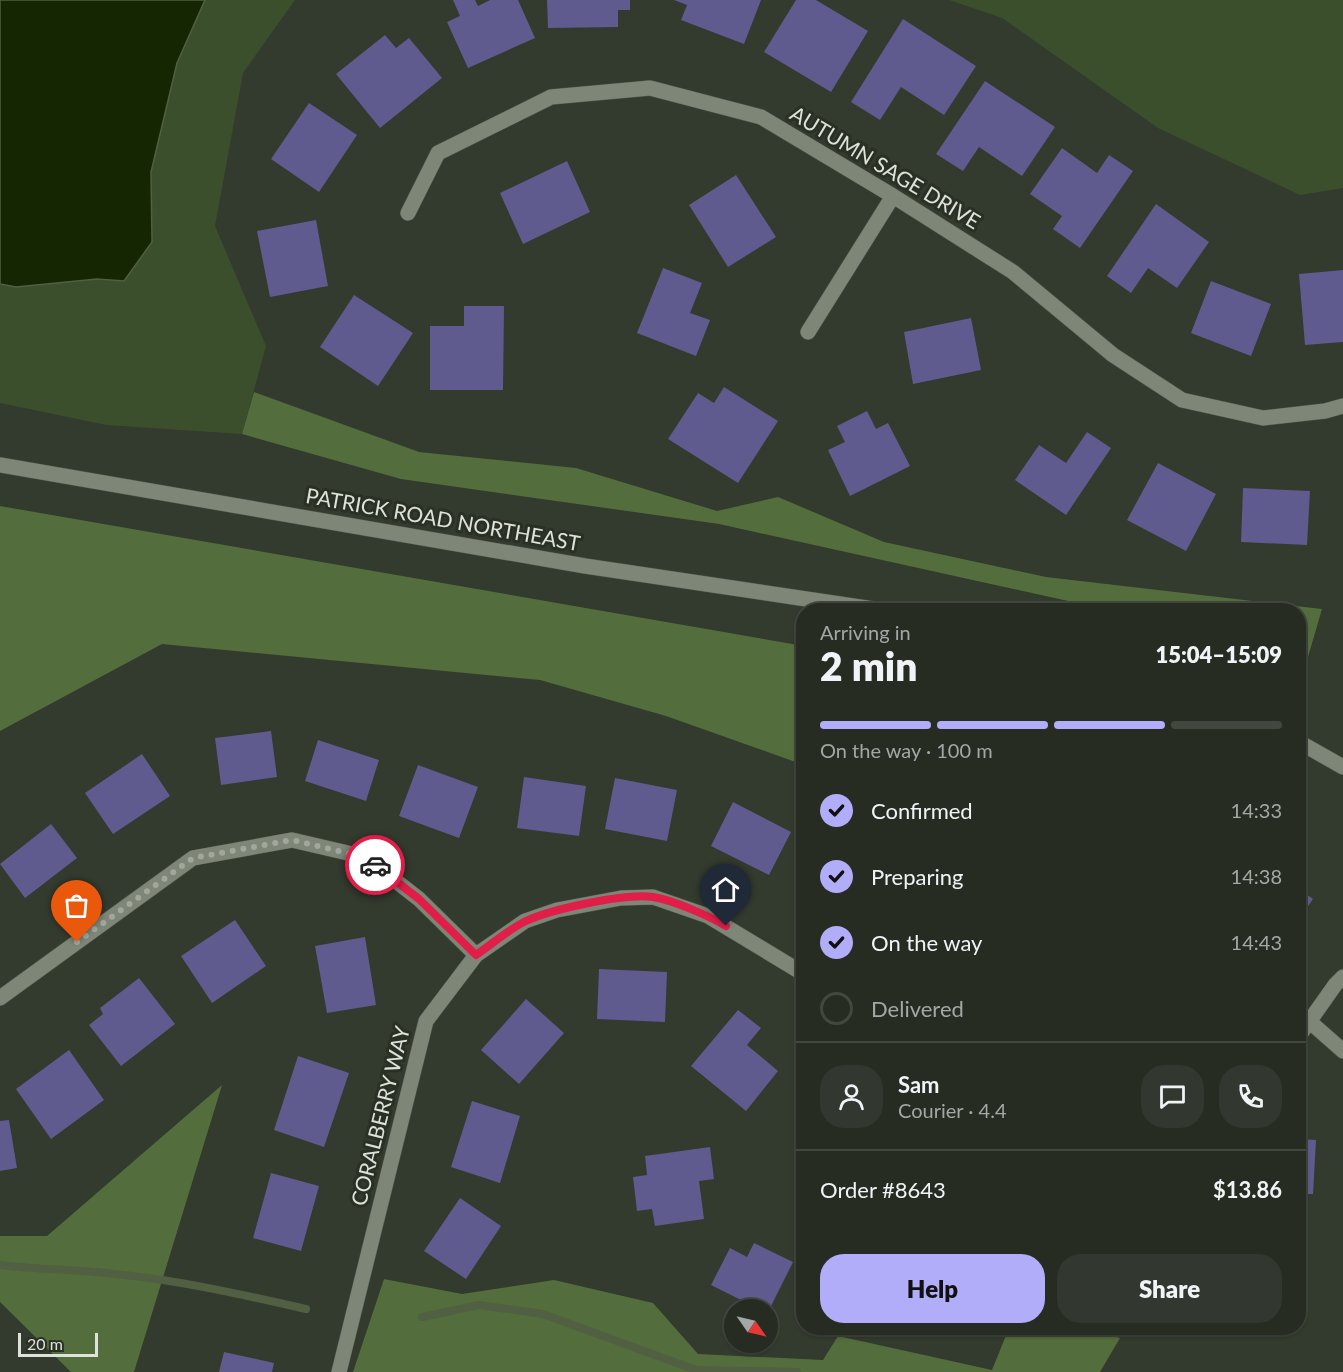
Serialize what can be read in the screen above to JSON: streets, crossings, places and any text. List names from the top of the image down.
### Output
{
  "streets": {
    "street": ["AUTUMN SAGE DRIVE", "PATRICK ROAD NORTHEAST", "CORALBERRY WAY"]
  },
  "scale_bar": "20 m",
  "north": "bottom right",
  "page": {
    "heading": ["2 min", "Arriving in", "15:04–15:09"],
    "panel": [
      "Sam",
      "Courier · 4.4",
      "Order #8643",
      "$13.86"
    ],
    "bar": "On the way · 100 m",
    "list": [
      ["Confirmed", "14:33"],
      ["Preparing", "14:38"],
      ["On the way", "14:43"],
      "Delivered"
    ],
    "buttons": ["Help", "Share"],
    "scale": "20 m"
  }
}
